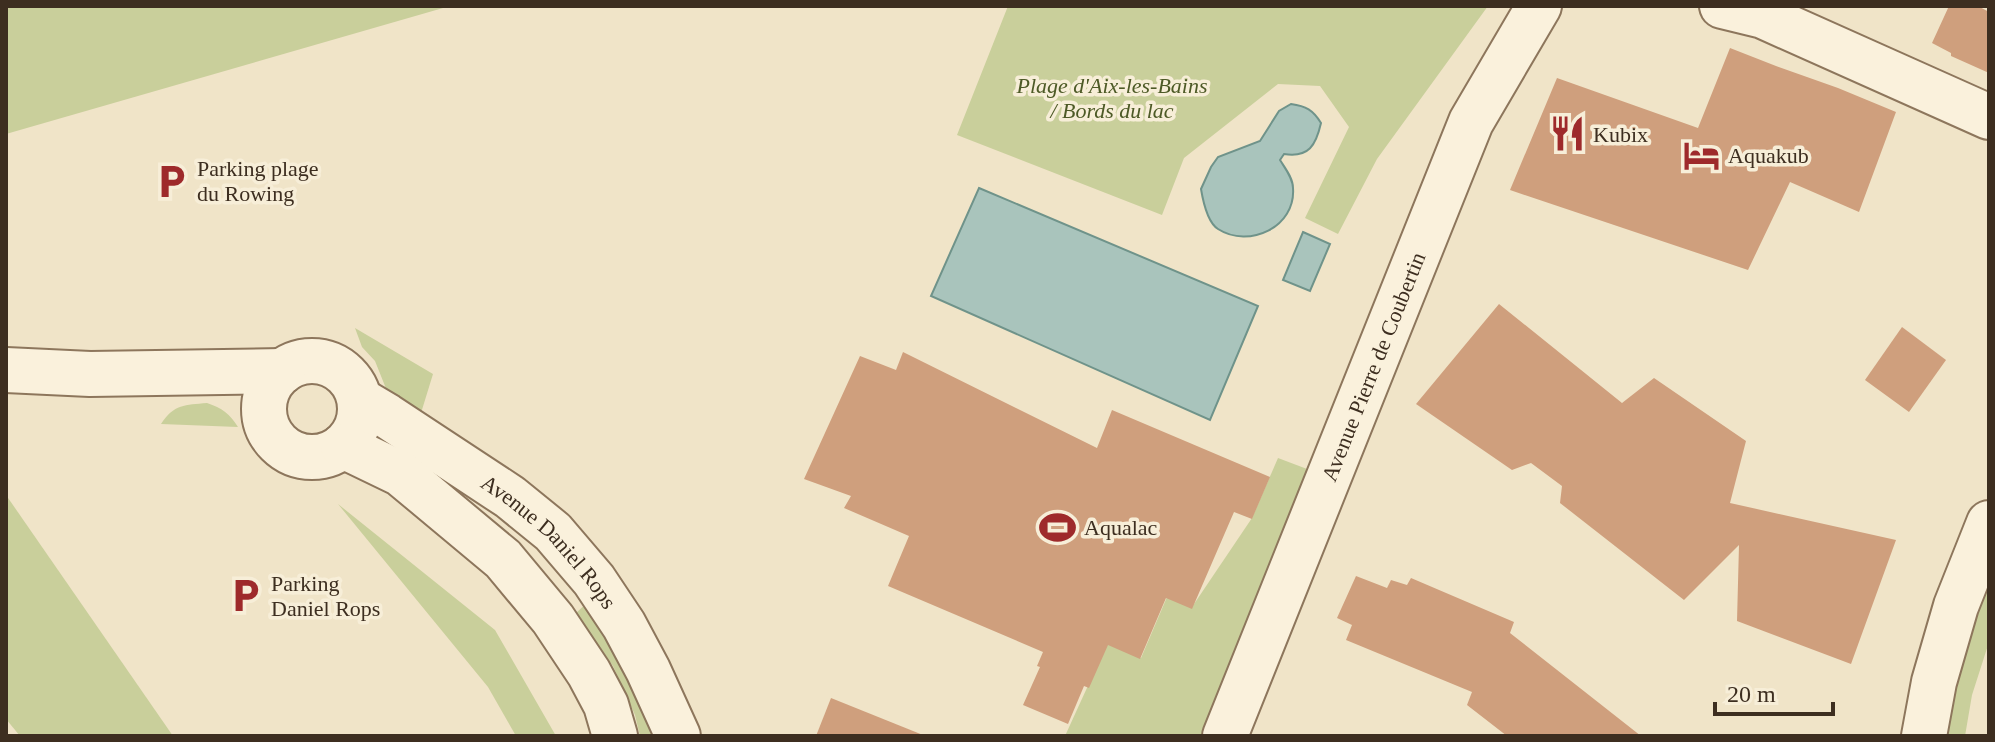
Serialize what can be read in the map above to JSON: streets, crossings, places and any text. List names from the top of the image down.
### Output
{
  "streets": {
    "street": ["Avenue Pierre de Coubertin", "Avenue Daniel Rops"]
  },
  "parks": ["Plage d'Aix-les-Bains / Bords du lac"],
  "places": {
    "restaurant": ["Kubix"],
    "hotel": ["Aquakub"],
    "parking": ["Parking plage du Rowing", "Parking Daniel Rops"],
    "sports": ["Aqualac"]
  },
  "scale_bar": "20 m"
}
